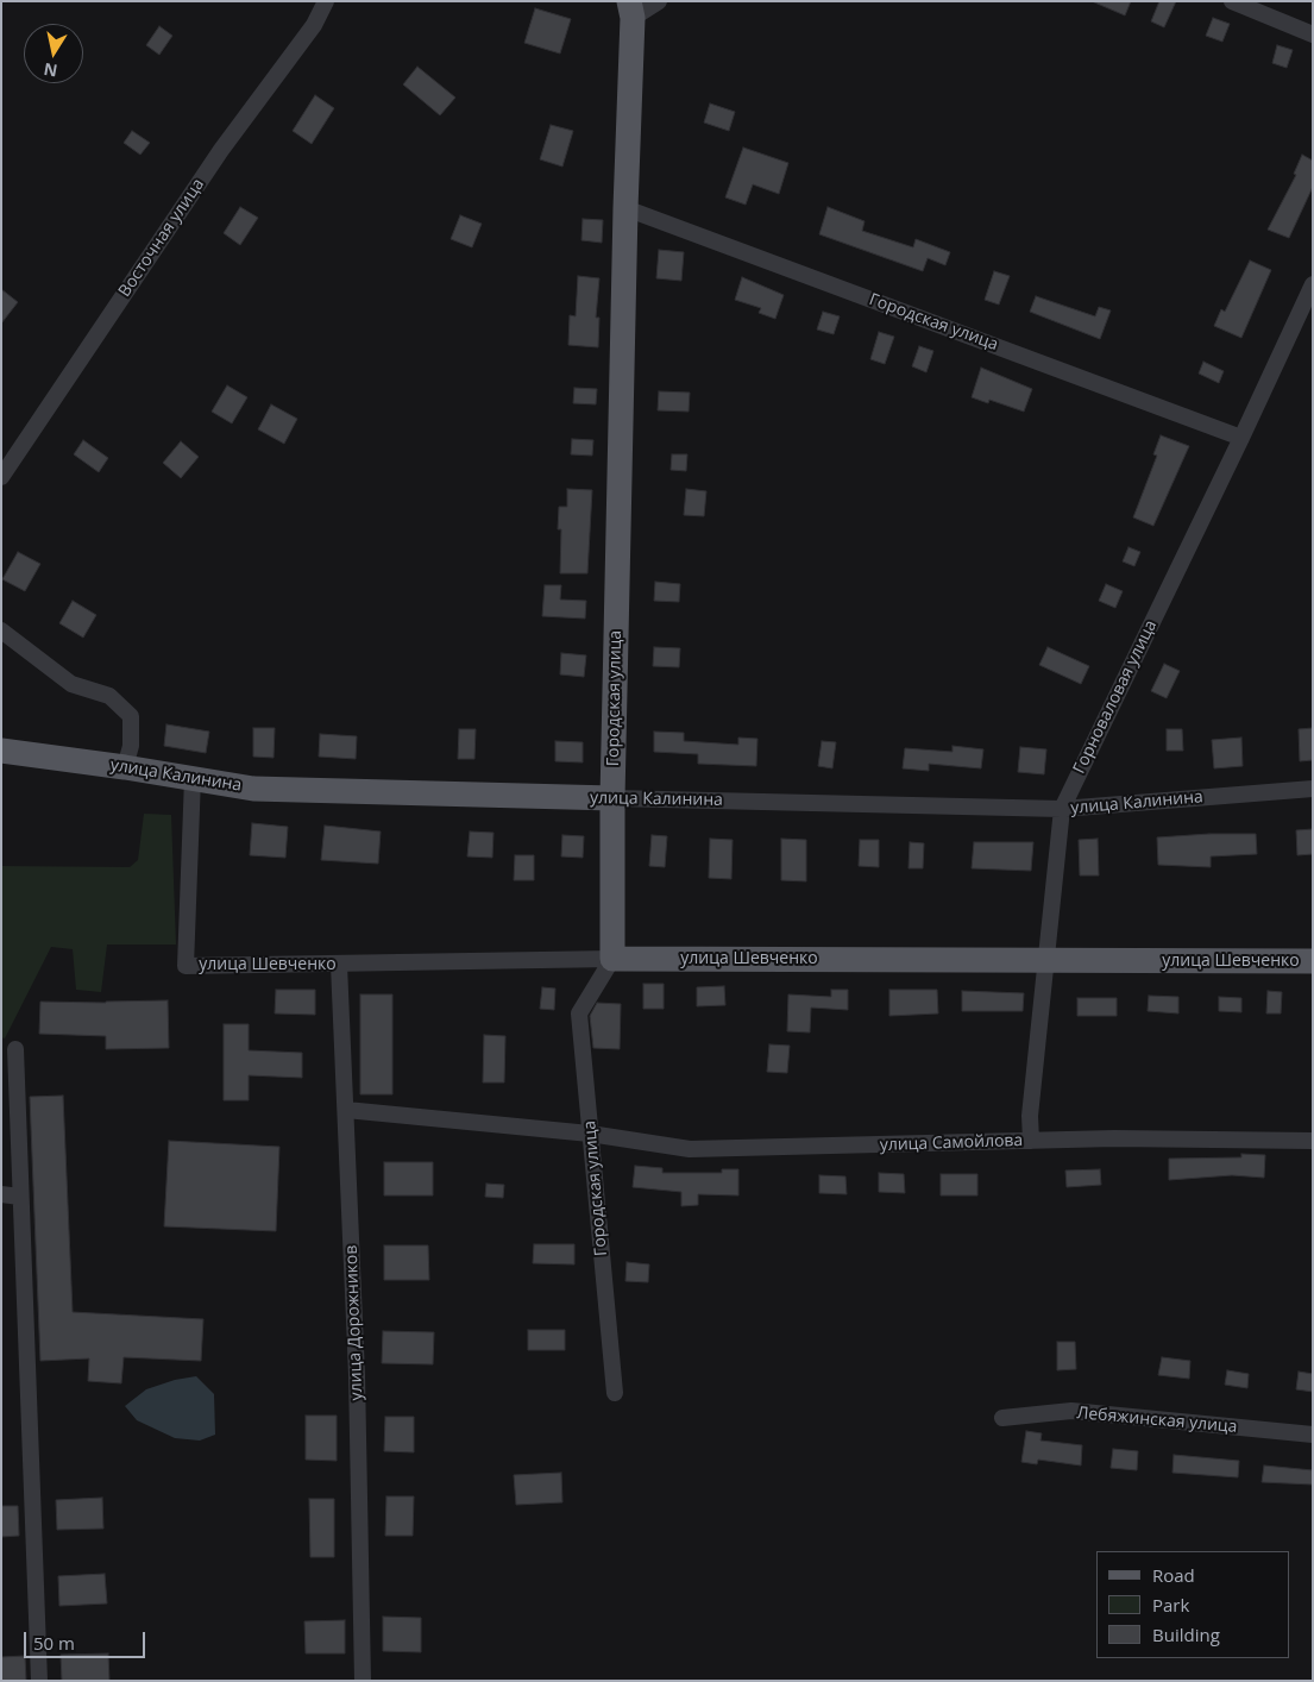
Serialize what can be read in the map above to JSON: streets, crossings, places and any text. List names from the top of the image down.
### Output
{
  "streets": {
    "main road": ["Городская улица", "улица Калинина", "улица Шевченко"],
    "street": [
      "Восточная улица",
      "Горноваловая улица",
      "улица Самойлова",
      "улица Дорожников",
      "Лебяжинская улица"
    ]
  },
  "crossings": [
    ["Городская улица", "Горноваловая улица"],
    ["Городская улица", "улица Калинина"],
    ["Городская улица", "улица Шевченко"],
    ["Городская улица", "улица Самойлова"],
    ["Горноваловая улица", "улица Калинина"],
    ["Горноваловая улица", "улица Шевченко"],
    ["Горноваловая улица", "улица Самойлова"],
    ["улица Калинина", "улица Шевченко"],
    ["улица Шевченко", "улица Дорожников"],
    ["улица Самойлова", "улица Дорожников"]
  ],
  "legend": ["Road", "Park", "Building"],
  "scale_bar": "50 m",
  "north": "bottom"
}
